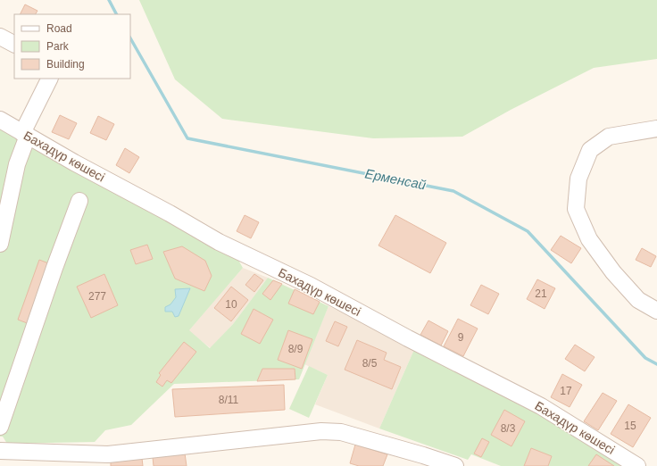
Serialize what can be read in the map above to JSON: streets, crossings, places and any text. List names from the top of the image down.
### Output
{
  "streets": {
    "street": ["Бахадүр көшесі"]
  },
  "water": ["Ерменсай"],
  "house_numbers": [
    "21",
    "277",
    "10",
    "9",
    "8/9",
    "8/5",
    "17",
    "8/11",
    "15",
    "8/3"
  ],
  "legend": ["Road", "Park", "Building"]
}
